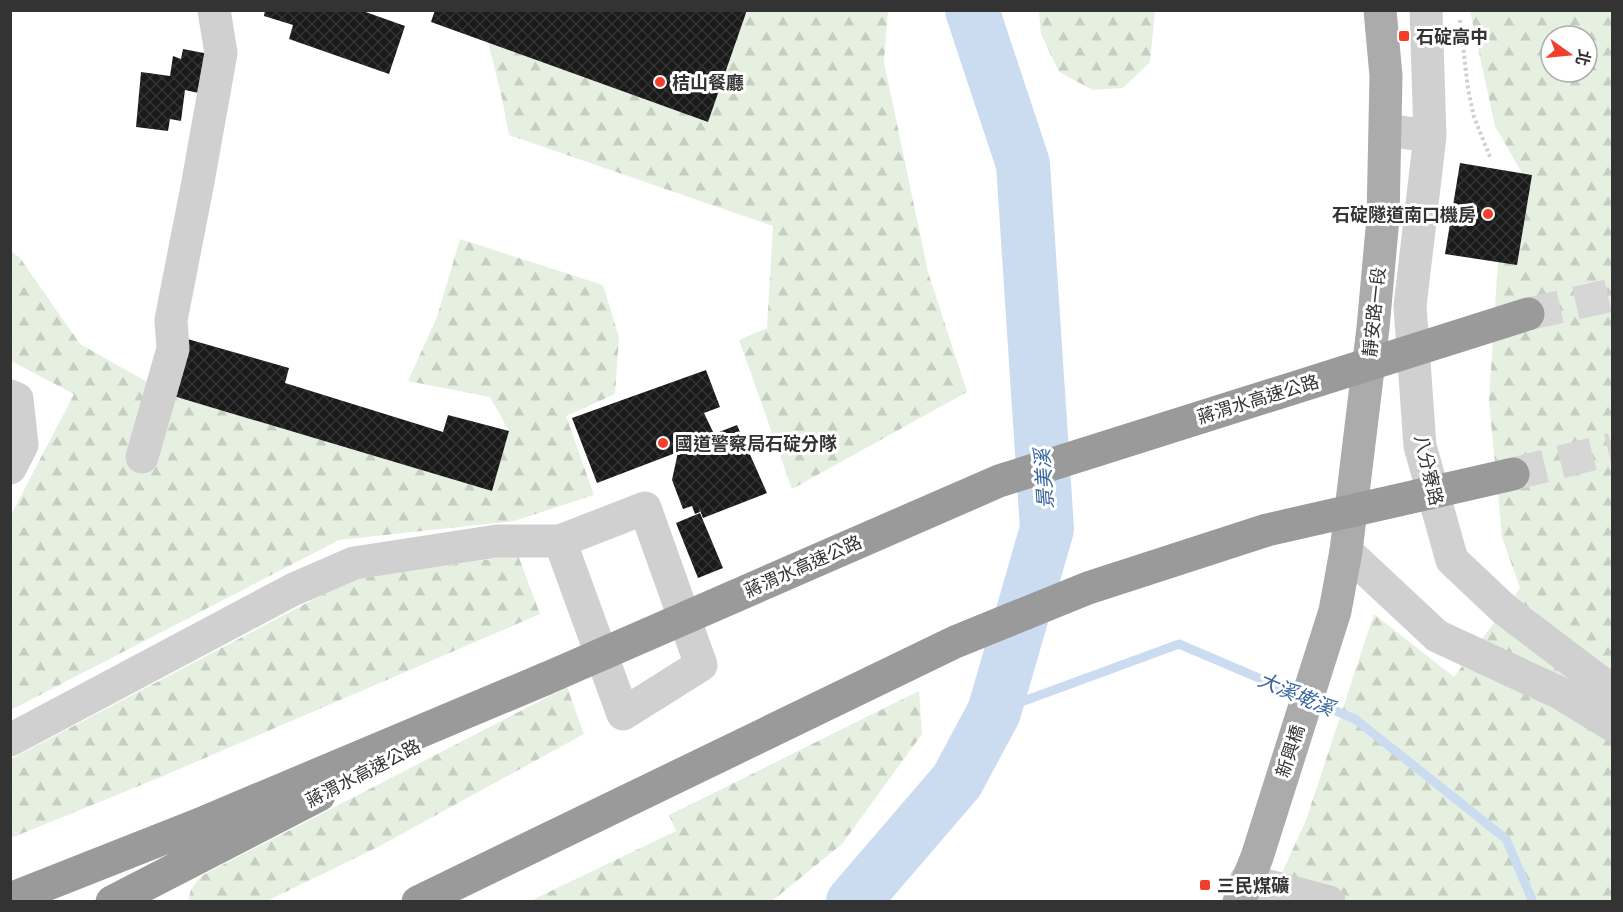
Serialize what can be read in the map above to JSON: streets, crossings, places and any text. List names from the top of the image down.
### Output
{
  "streets": {
    "highway": ["蔣渭水高速公路"],
    "main road": ["靜安路一段", "新興橋"],
    "street": ["八分寮路"]
  },
  "crossings": [
    ["靜安路一段", "新興橋"]
  ],
  "water": ["景美溪", "大溪墘溪"],
  "places": {
    "transit": ["石碇高中", "三民煤礦"],
    "other": ["桔山餐廳", "石碇隧道南口機房", "國道警察局石碇分隊"]
  },
  "north": "right"
}
